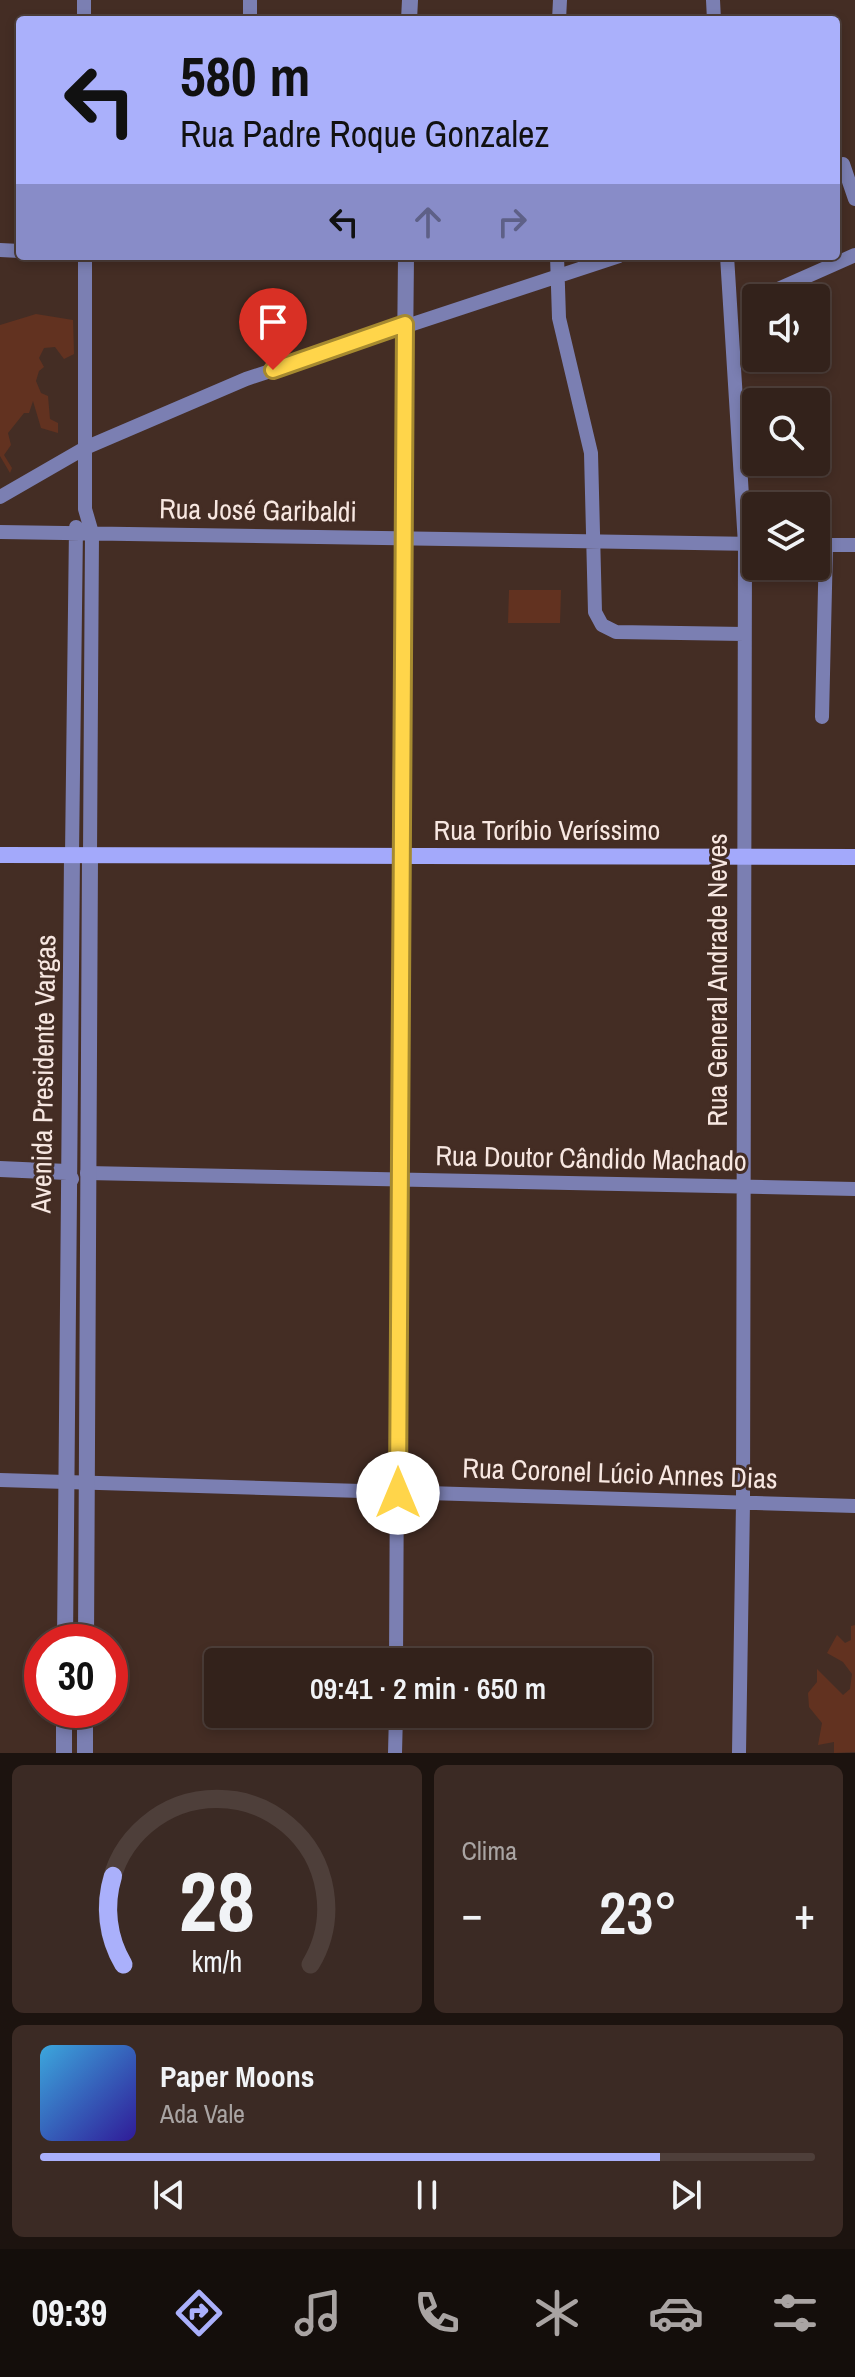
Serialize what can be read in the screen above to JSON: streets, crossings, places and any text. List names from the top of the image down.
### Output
{
  "streets": {
    "main road": ["Rua Toríbio Veríssimo"],
    "street": [
      "Rua José Garibaldi",
      "Rua General Andrade Neves",
      "Avenida Presidente Vargas",
      "Rua Doutor Cândido Machado",
      "Rua Coronel Lúcio Annes Dias"
    ]
  },
  "crossings": [
    ["Rua José Garibaldi", "Avenida Presidente Vargas"],
    ["Rua Toríbio Veríssimo", "Rua General Andrade Neves"],
    ["Rua Toríbio Veríssimo", "Avenida Presidente Vargas"],
    ["Rua General Andrade Neves", "Rua Doutor Cândido Machado"],
    ["Rua General Andrade Neves", "Rua Coronel Lúcio Annes Dias"],
    ["Avenida Presidente Vargas", "Rua Doutor Cândido Machado"],
    ["Avenida Presidente Vargas", "Rua Coronel Lúcio Annes Dias"]
  ],
  "page": {
    "turn": ["580 m", "Rua Padre Roque Gonzalez"],
    "limit": "30",
    "trip": "09:41 · 2 min · 650 m",
    "tile": "Clima",
    "heat": ["−", "23°", "+"],
    "song": ["Paper Moons", "Ada Vale"],
    "tabs": "09:39",
    "gauge": ["28", "km/h"]
  }
}
